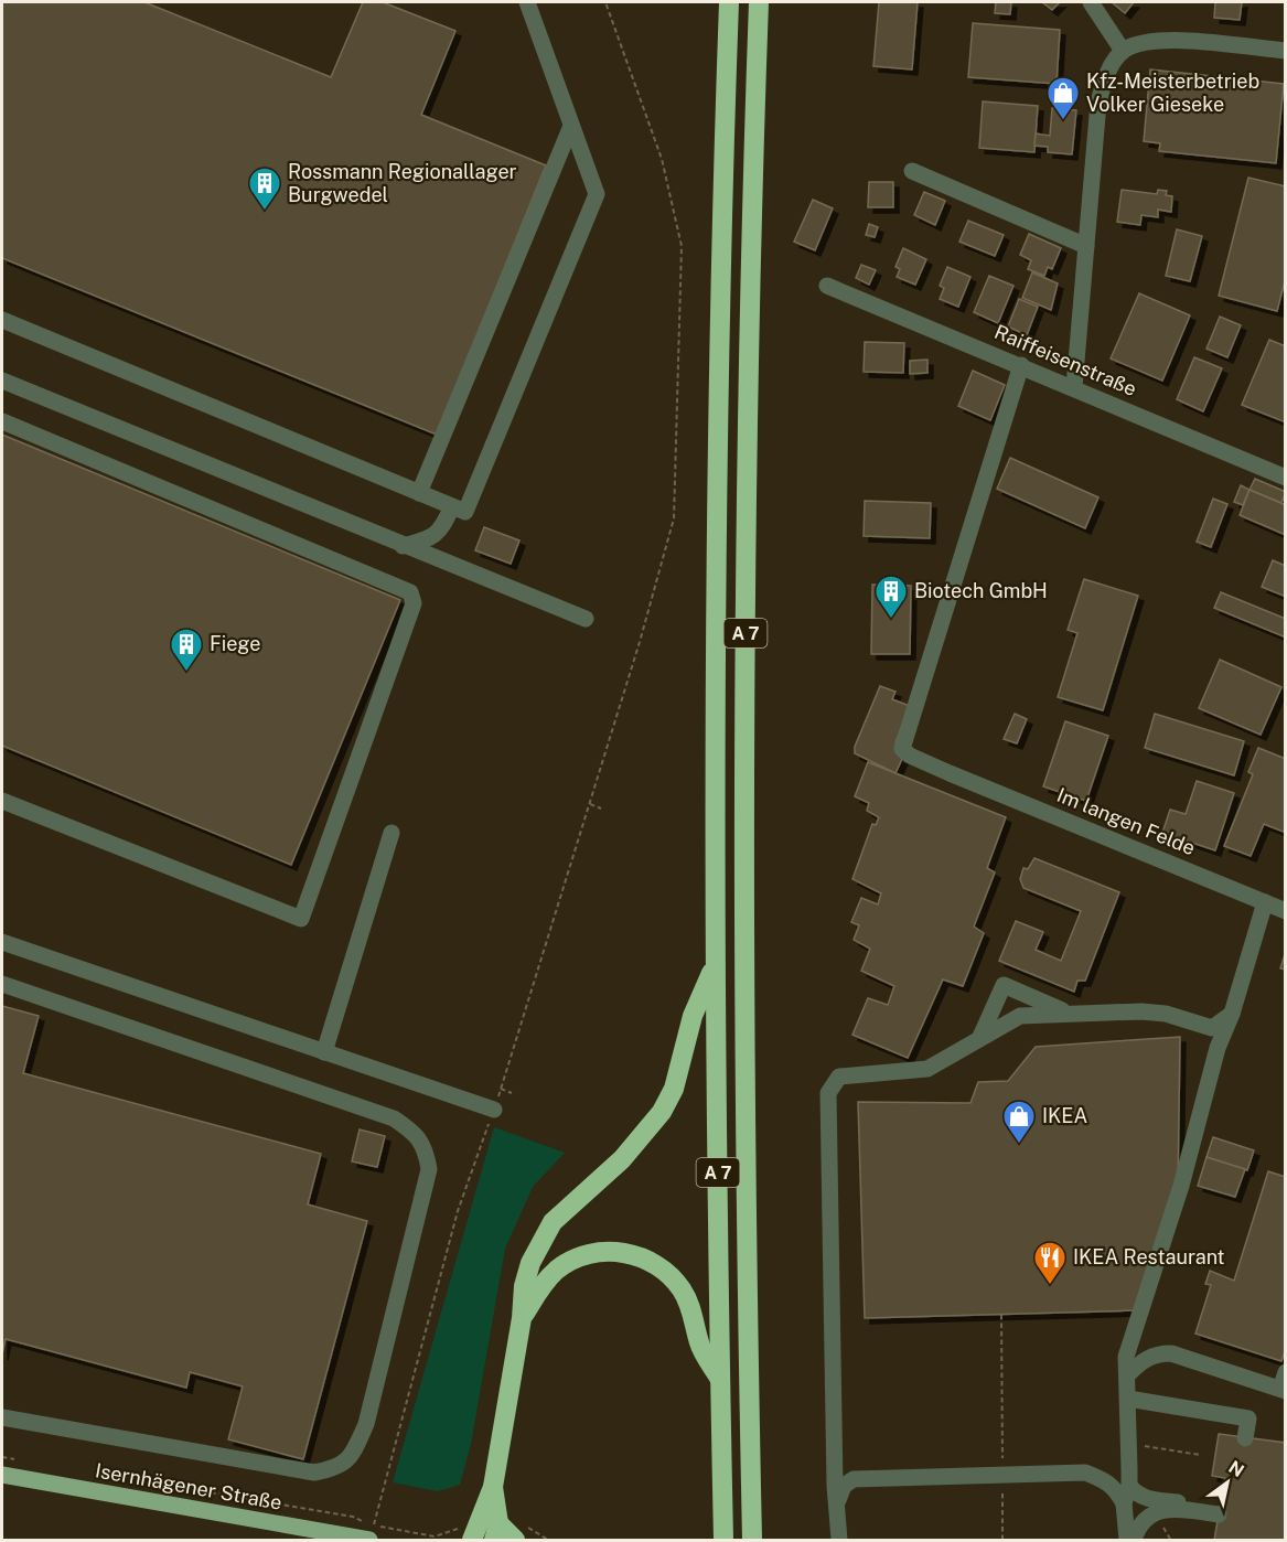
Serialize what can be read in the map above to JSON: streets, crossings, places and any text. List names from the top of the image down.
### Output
{
  "streets": {
    "highway": ["A 7"],
    "main road": ["Isernhägener Straße"],
    "street": ["Raiffeisenstraße", "Im langen Felde"]
  },
  "crossings": [
    ["Raiffeisenstraße", "Im langen Felde"]
  ],
  "places": {
    "shop": ["Kfz-Meisterbetrieb Volker Gieseke", "IKEA"],
    "building": ["Rossmann Regionallager Burgwedel", "Biotech GmbH", "Fiege"],
    "restaurant": ["IKEA Restaurant"]
  },
  "north": "top right"
}
